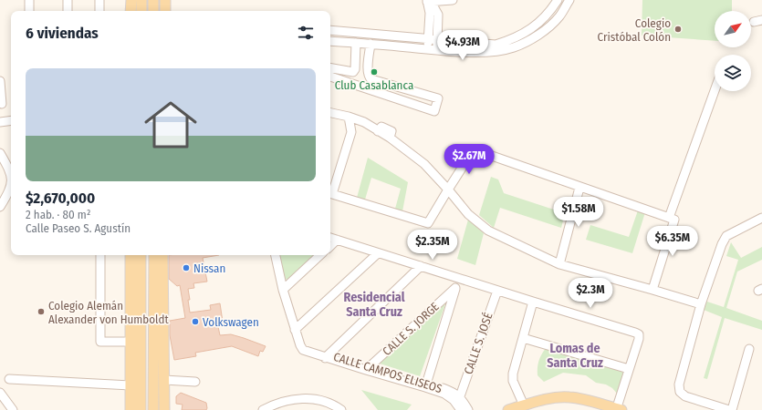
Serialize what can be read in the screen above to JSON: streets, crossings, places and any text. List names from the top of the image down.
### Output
{
  "streets": {
    "street": ["CALLE S. JORGE", "CALLE S. JOSÉ", "CALLE CAMPOS ELISEOS"]
  },
  "crossings": [
    ["CALLE S. JORGE", "CALLE CAMPOS ELISEOS"],
    ["CALLE S. JOSÉ", "CALLE CAMPOS ELISEOS"]
  ],
  "districts": ["Residencial Santa Cruz", "Lomas de Santa Cruz"],
  "places": [
    "Colegio Cristóbal Colón",
    "Club Casablanca",
    "Nissan",
    "Colegio Alemán Alexander von Humboldt",
    "Volkswagen"
  ],
  "north": "top right",
  "page": {
    "heading": "6 viviendas",
    "price": [
      "$4.93M",
      "$2.67M",
      "$1.58M",
      "$6.35M",
      "$2.35M",
      "$2.3M"
    ],
    "list": [
      {
        "name": "$2,670,000",
        "note": "2 hab. · 80 m² · Calle Paseo S. Agustín"
      }
    ]
  }
}
